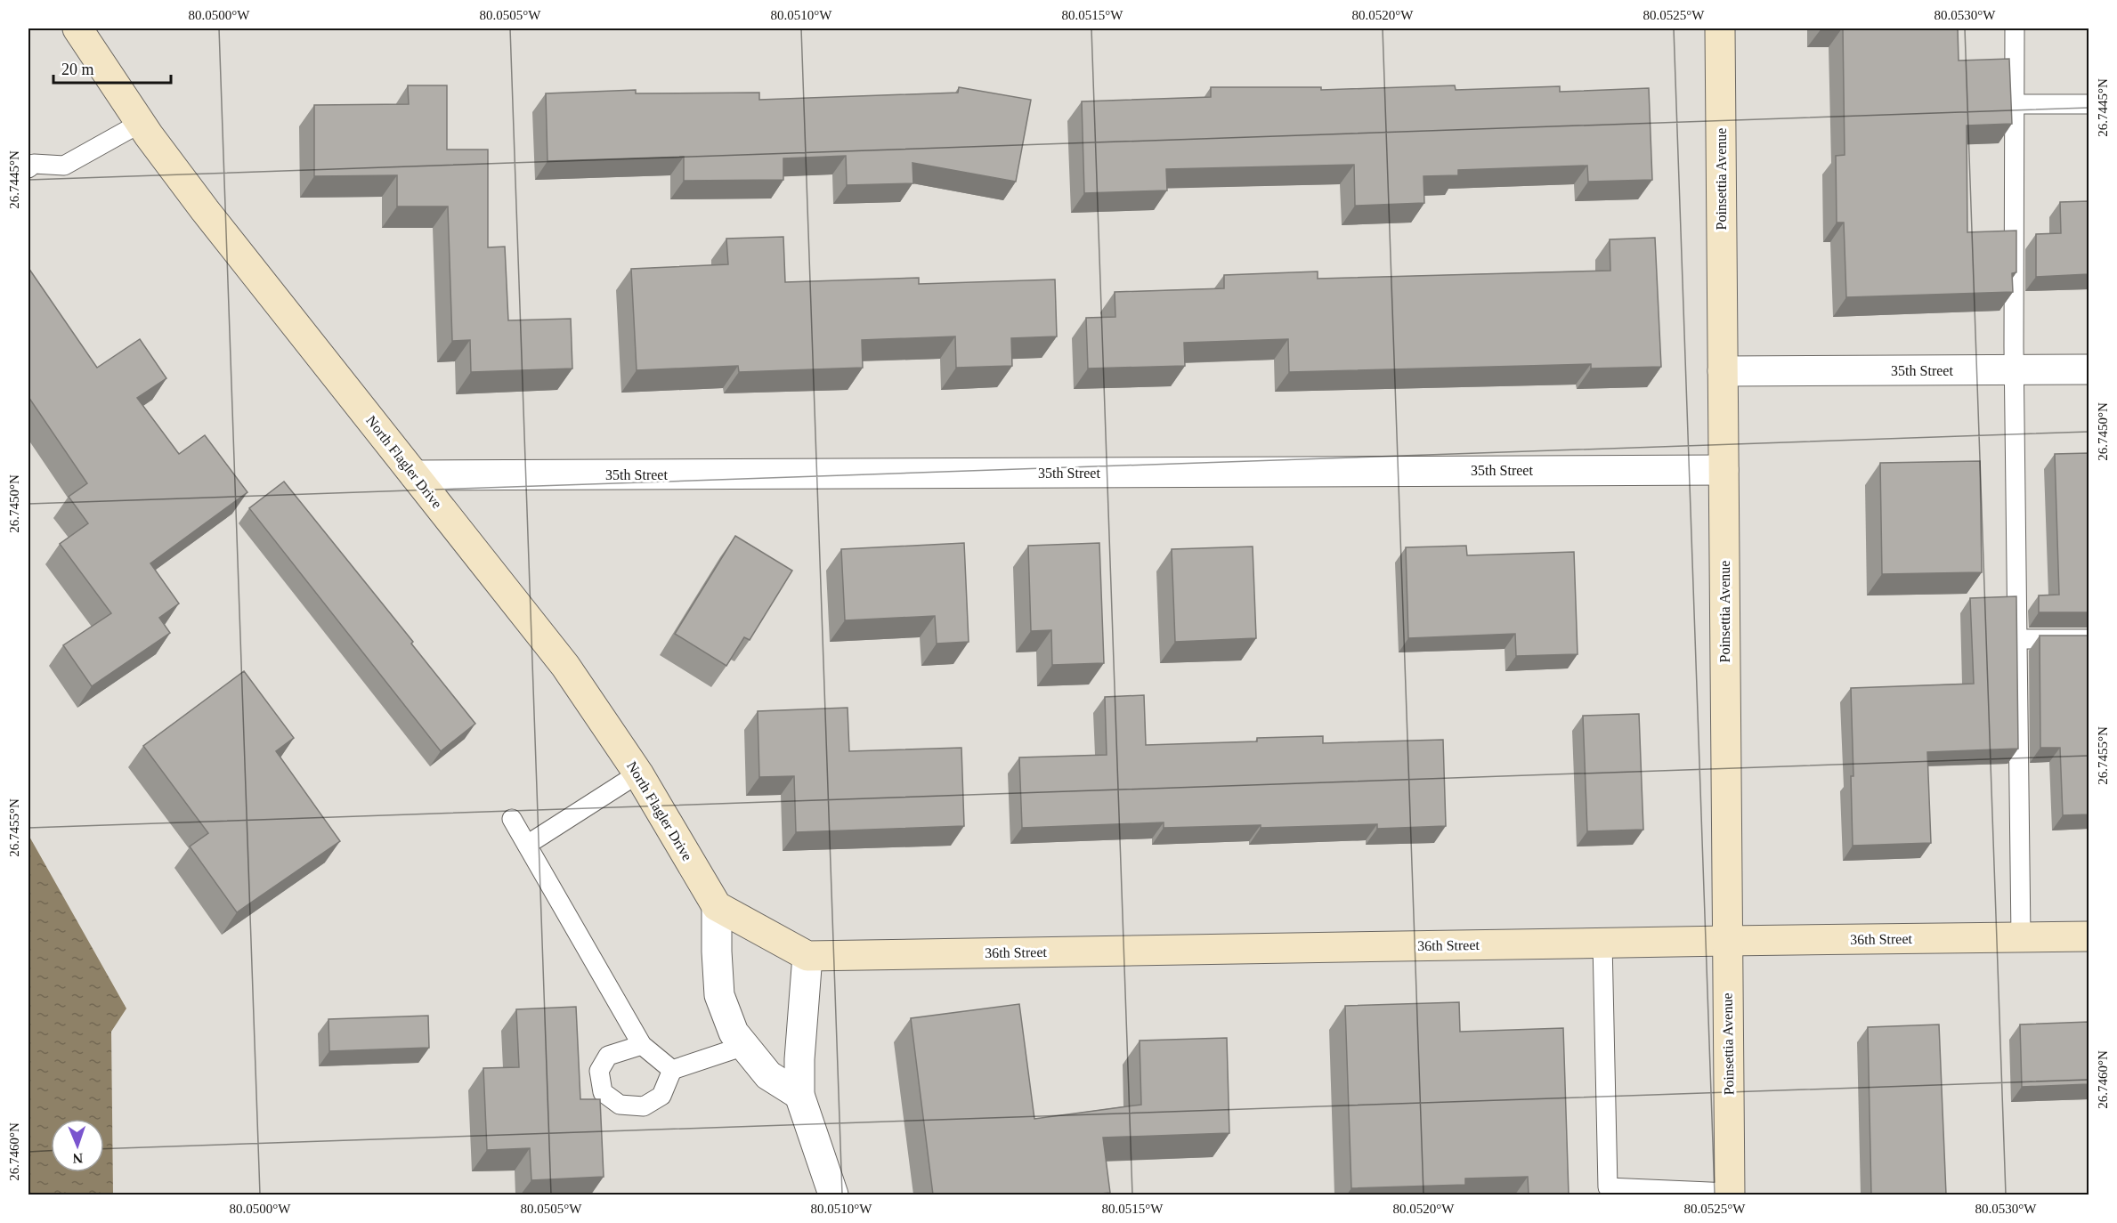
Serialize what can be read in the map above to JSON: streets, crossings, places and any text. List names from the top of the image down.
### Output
{
  "streets": {
    "street": [
      "Poinsettia Avenue",
      "35th Street",
      "North Flagler Drive",
      "36th Street"
    ]
  },
  "crossings": [
    ["Poinsettia Avenue", "35th Street"],
    ["Poinsettia Avenue", "36th Street"],
    ["35th Street", "North Flagler Drive"]
  ],
  "scale_bar": "20 m",
  "north": "bottom",
  "coordinates": [
    "80.0500°W",
    "80.0505°W",
    "80.0510°W",
    "80.0515°W",
    "80.0520°W",
    "80.0525°W",
    "80.0530°W",
    "26.7445°N",
    "26.7450°N",
    "26.7455°N",
    "26.7460°N"
  ]
}
